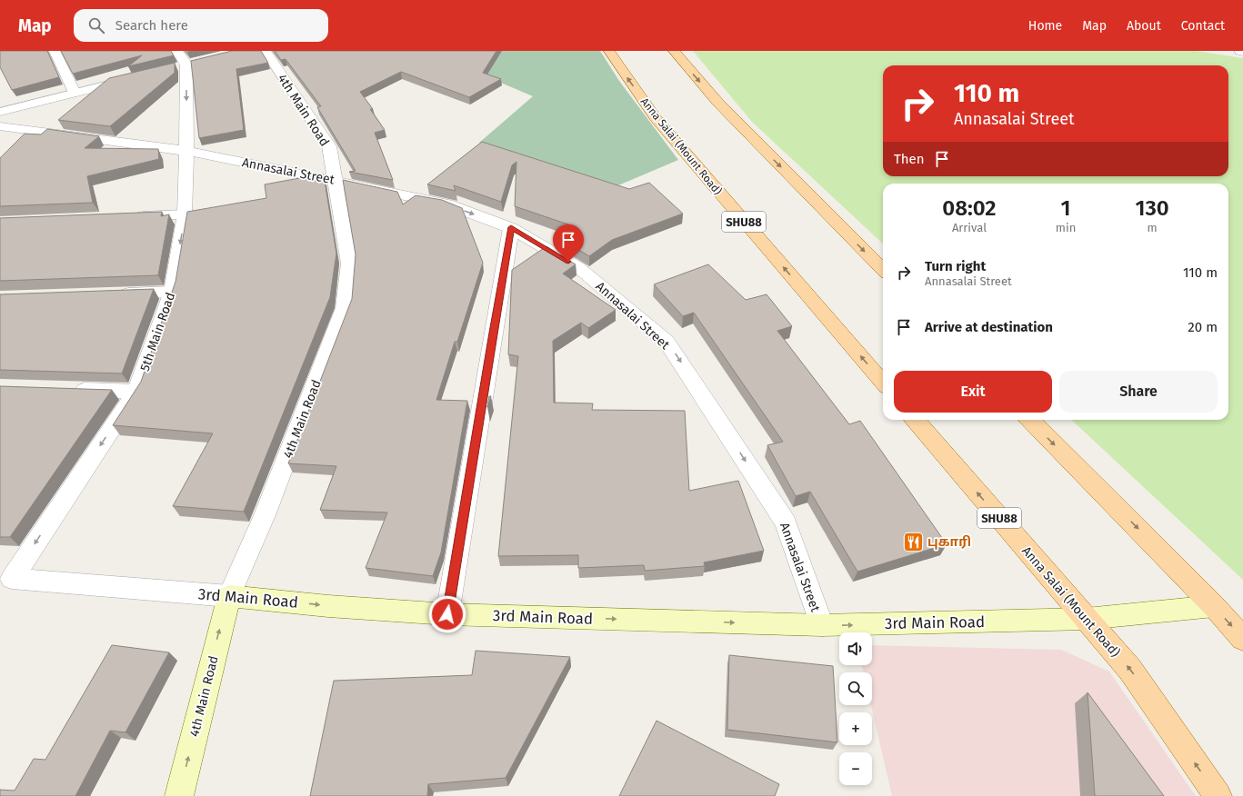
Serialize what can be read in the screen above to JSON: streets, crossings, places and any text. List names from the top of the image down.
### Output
{
  "streets": {
    "main road": [
      "4th Main Road",
      "Anna Salai (Mount Road)",
      "SHU88",
      "3rd Main Road"
    ],
    "street": ["Annasalai Street", "5th Main Road"]
  },
  "crossings": [
    ["4th Main Road", "Annasalai Street"],
    ["4th Main Road", "3rd Main Road"],
    ["Anna Salai (Mount Road)", "3rd Main Road"],
    ["Annasalai Street", "5th Main Road"],
    ["Annasalai Street", "3rd Main Road"],
    ["5th Main Road", "3rd Main Road"]
  ],
  "one_way": ["Annasalai Street", "5th Main Road", "3rd Main Road"],
  "places": {
    "restaurant": ["புகாரி"]
  },
  "page": {
    "header": "Map",
    "search": "Search here",
    "nav": [
      "Home",
      "Map",
      "About",
      "Contact"
    ],
    "turn": ["110 m", "Annasalai Street"],
    "then": "Then",
    "eta": [
      "08:02",
      "Arrival",
      "1",
      "min",
      "130",
      "m"
    ],
    "list": [
      {
        "name": "Turn right",
        "note": "Annasalai Street",
        "value": "110 m"
      },
      {
        "name": "Arrive at destination",
        "value": "20 m"
      }
    ],
    "buttons": ["Exit", "Share"],
    "map_buttons": ["+", "−"]
  }
}
